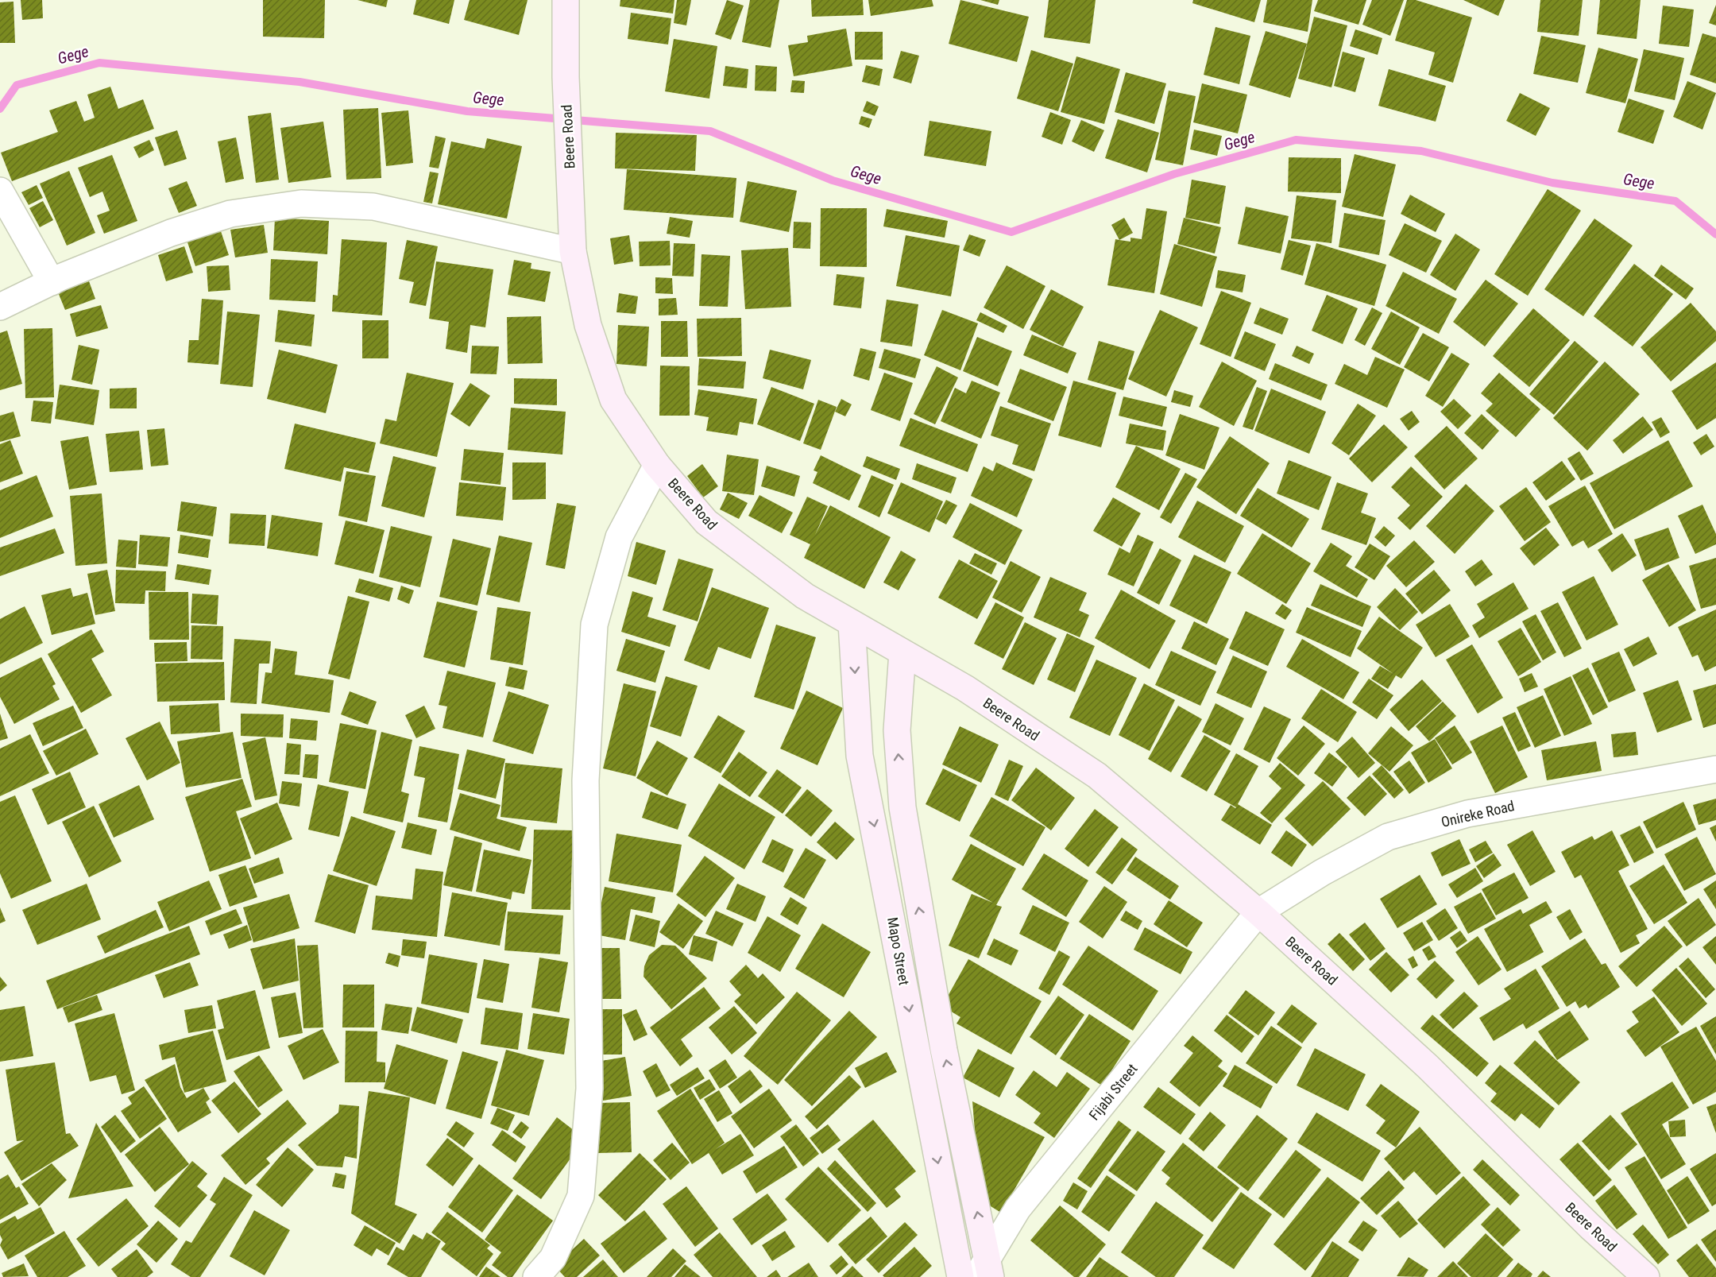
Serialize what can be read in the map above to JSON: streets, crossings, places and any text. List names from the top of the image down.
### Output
{
  "streets": {
    "main road": ["Beere Road", "Mapo Street"],
    "street": ["Onireke Road", "Fijabi Street"]
  },
  "crossings": [
    ["Beere Road", "Onireke Road"],
    ["Beere Road", "Mapo Street"],
    ["Beere Road", "Fijabi Street"],
    ["Onireke Road", "Fijabi Street"],
    ["Mapo Street", "Fijabi Street"]
  ],
  "water": ["Gege"]
}
